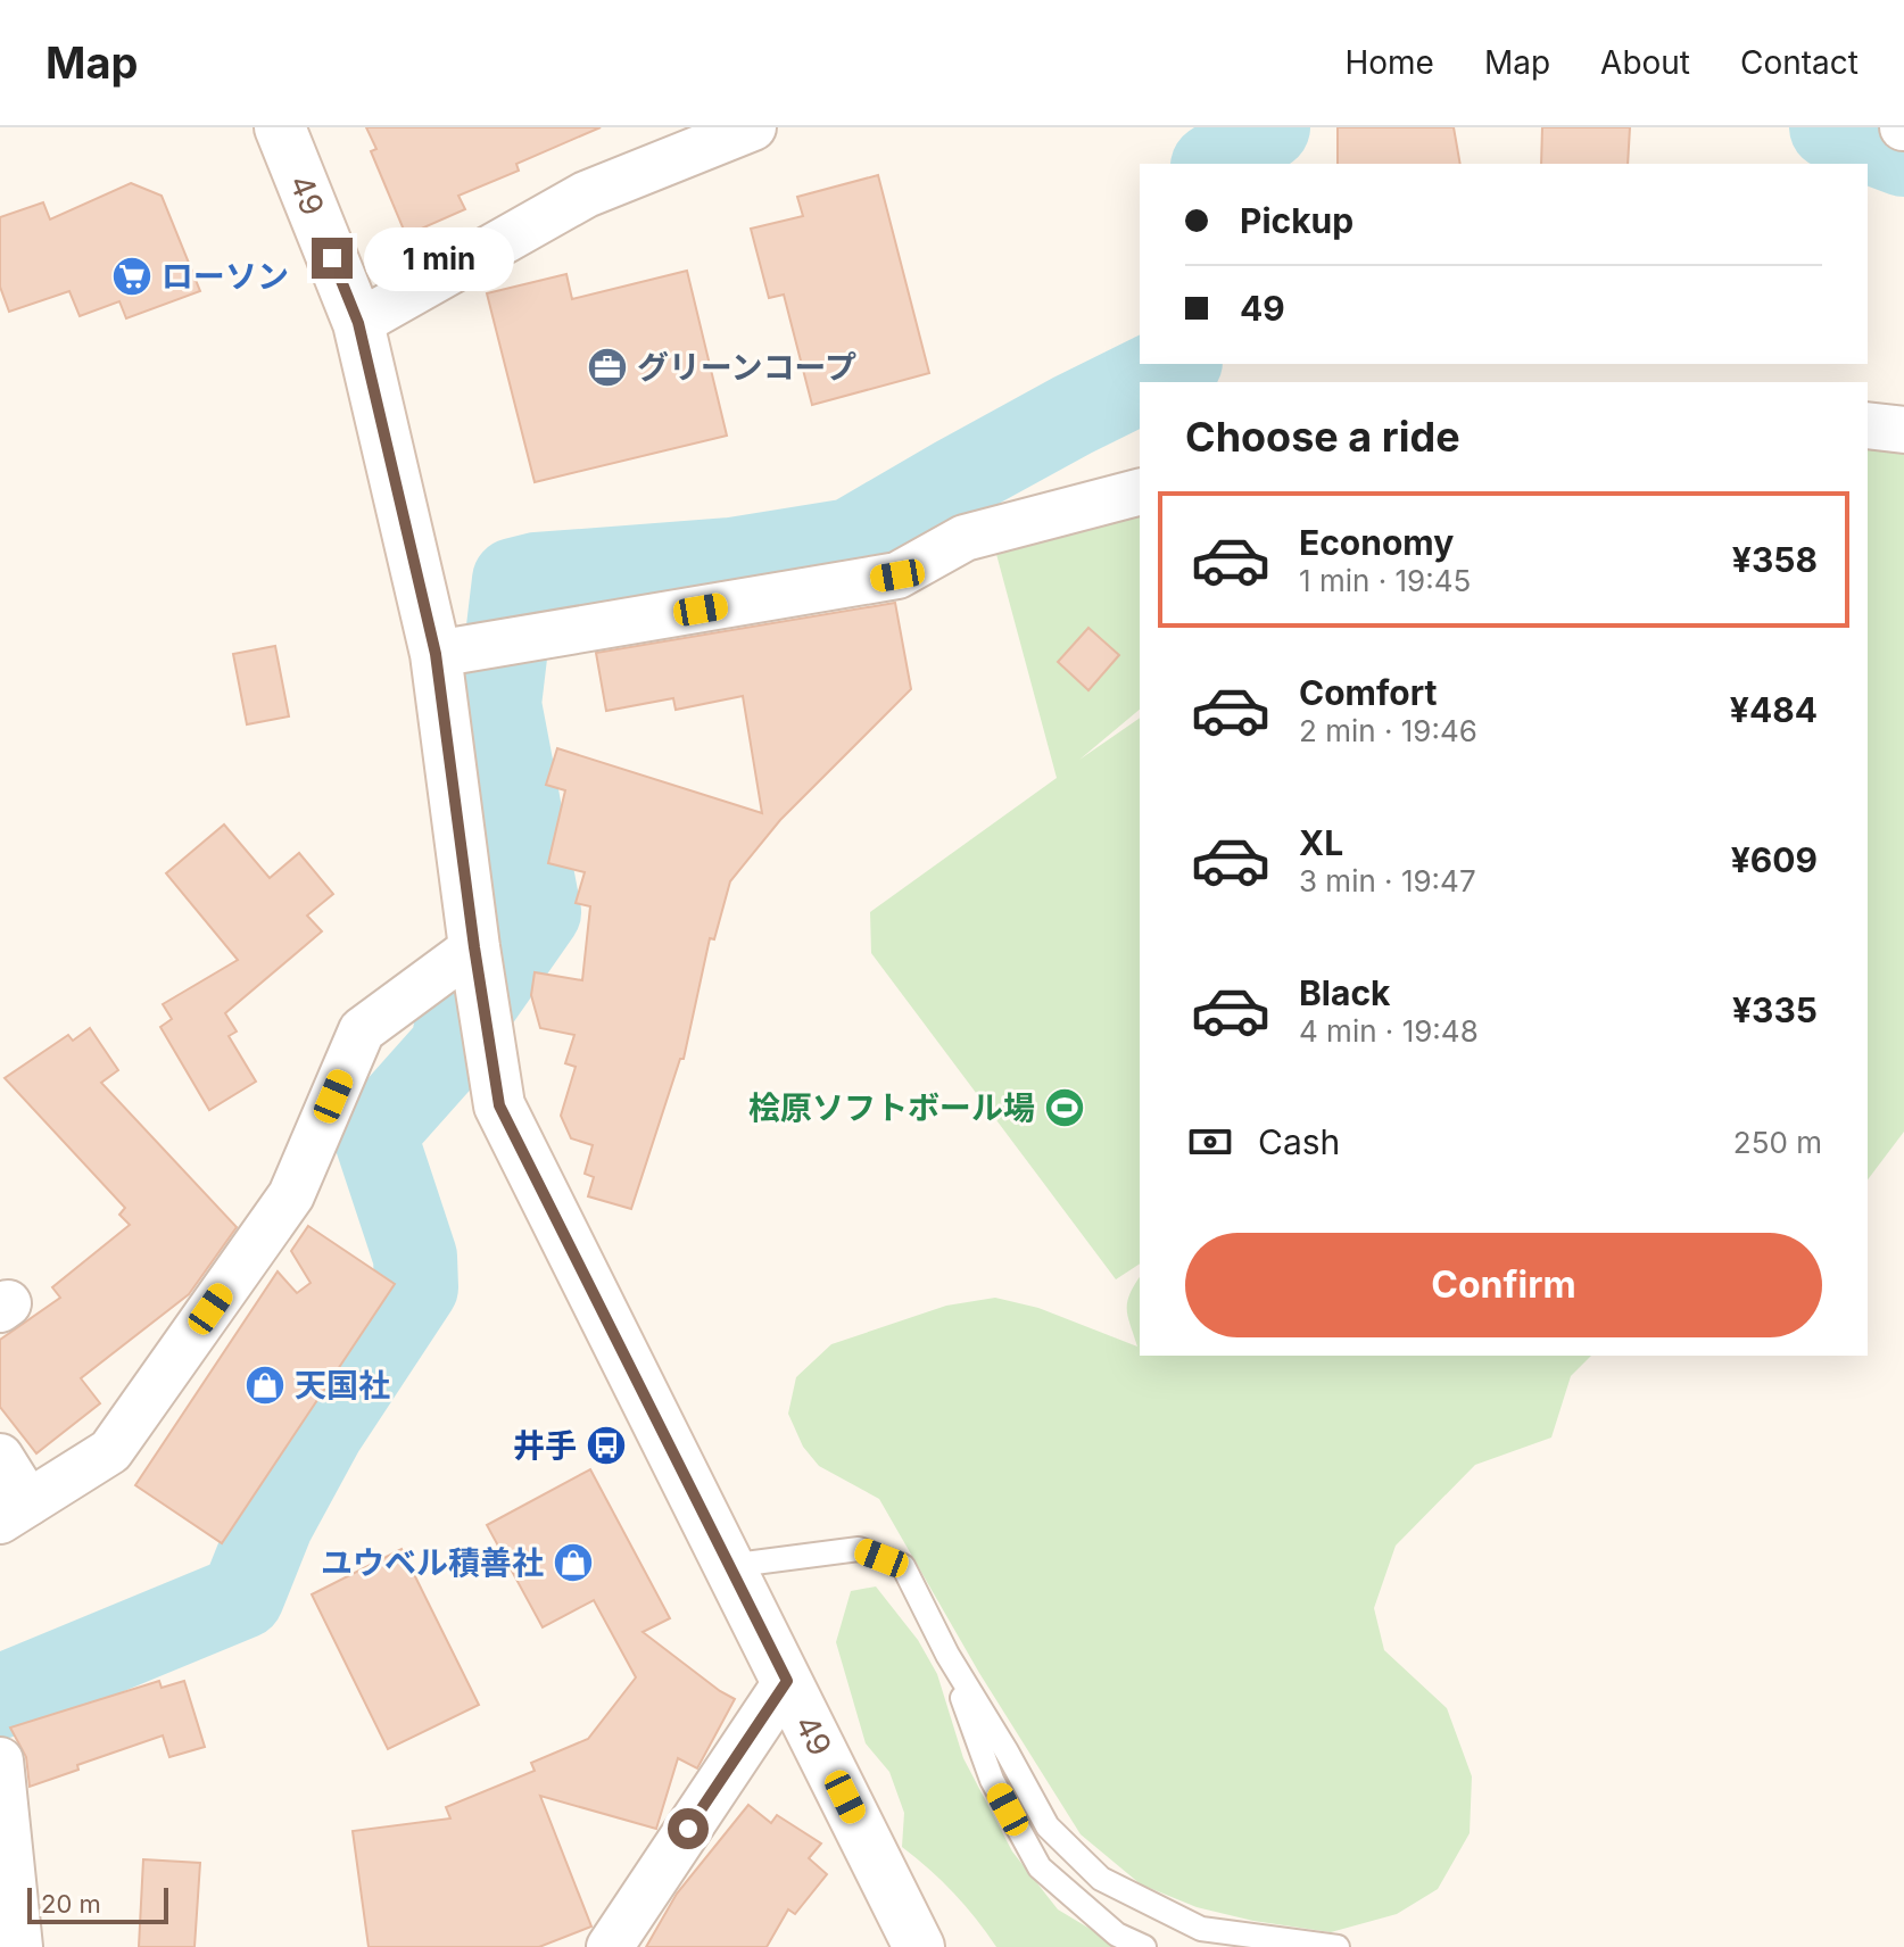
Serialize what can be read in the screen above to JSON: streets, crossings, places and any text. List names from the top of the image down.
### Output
{
  "streets": {
    "street": ["49"]
  },
  "places": {
    "supermarket": ["ローソン"],
    "office": ["グリーンコープ"],
    "sports": ["桧原ソフトボール場"],
    "shop": ["天国社", "ユウベル積善社"],
    "bus stop": ["井手"]
  },
  "scale_bar": "20 m",
  "page": {
    "header": "Map",
    "nav": [
      "Home",
      "Map",
      "About",
      "Contact"
    ],
    "banner": ["Pickup", "49"],
    "bubble": "1 min",
    "heading": "Choose a ride",
    "list": [
      {
        "name": "Economy",
        "note": "1 min · 19:45",
        "value": "¥358"
      },
      {
        "name": "Comfort",
        "note": "2 min · 19:46",
        "value": "¥484"
      },
      {
        "name": "XL",
        "note": "3 min · 19:47",
        "value": "¥609"
      },
      {
        "name": "Black",
        "note": "4 min · 19:48",
        "value": "¥335"
      }
    ],
    "pay": ["Cash", "250 m"],
    "buttons": "Confirm",
    "scale": "20 m"
  }
}
